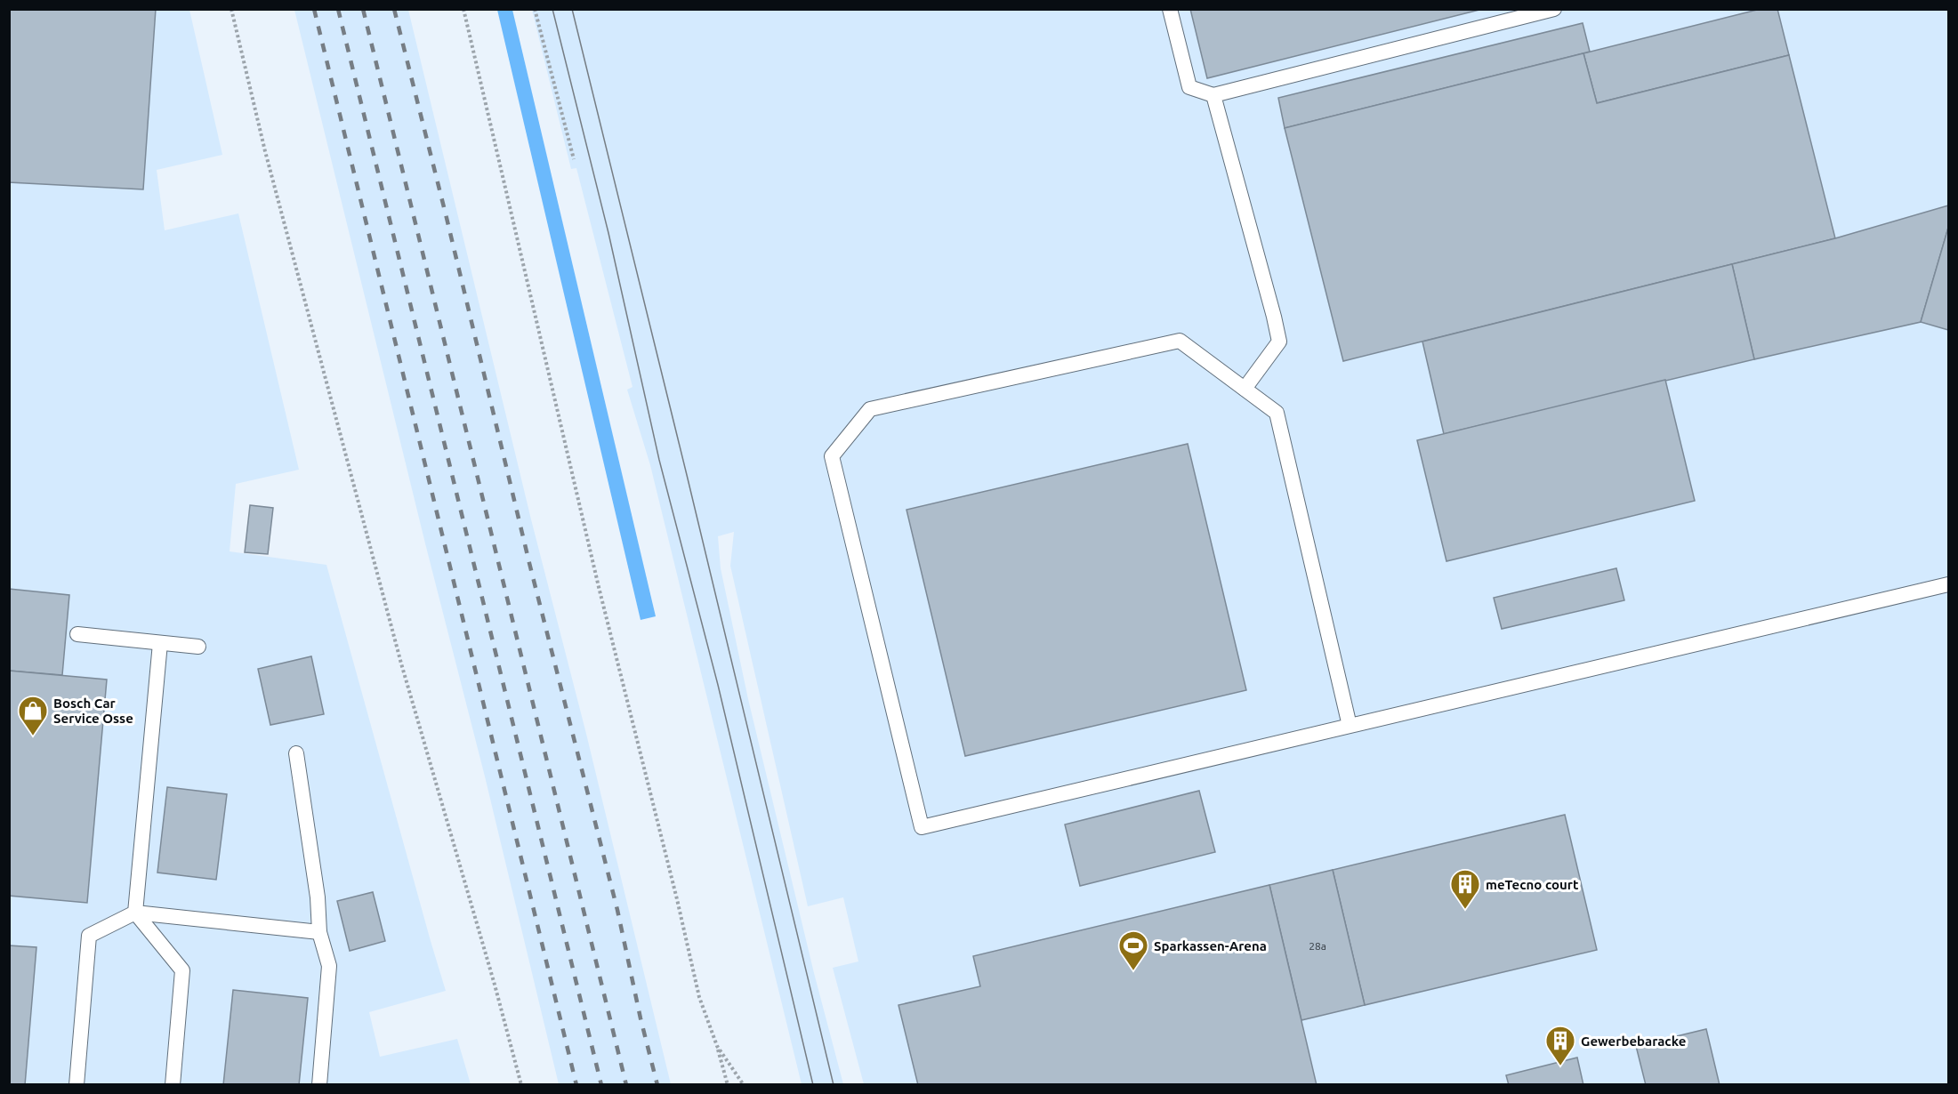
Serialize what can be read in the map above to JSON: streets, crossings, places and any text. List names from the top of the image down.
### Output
{
  "places": {
    "shop": ["Bosch Car Service Osse"],
    "building": ["meTecno court", "Gewerbebaracke"],
    "sports": ["Sparkassen-Arena"]
  },
  "house_numbers": ["28a"]
}
